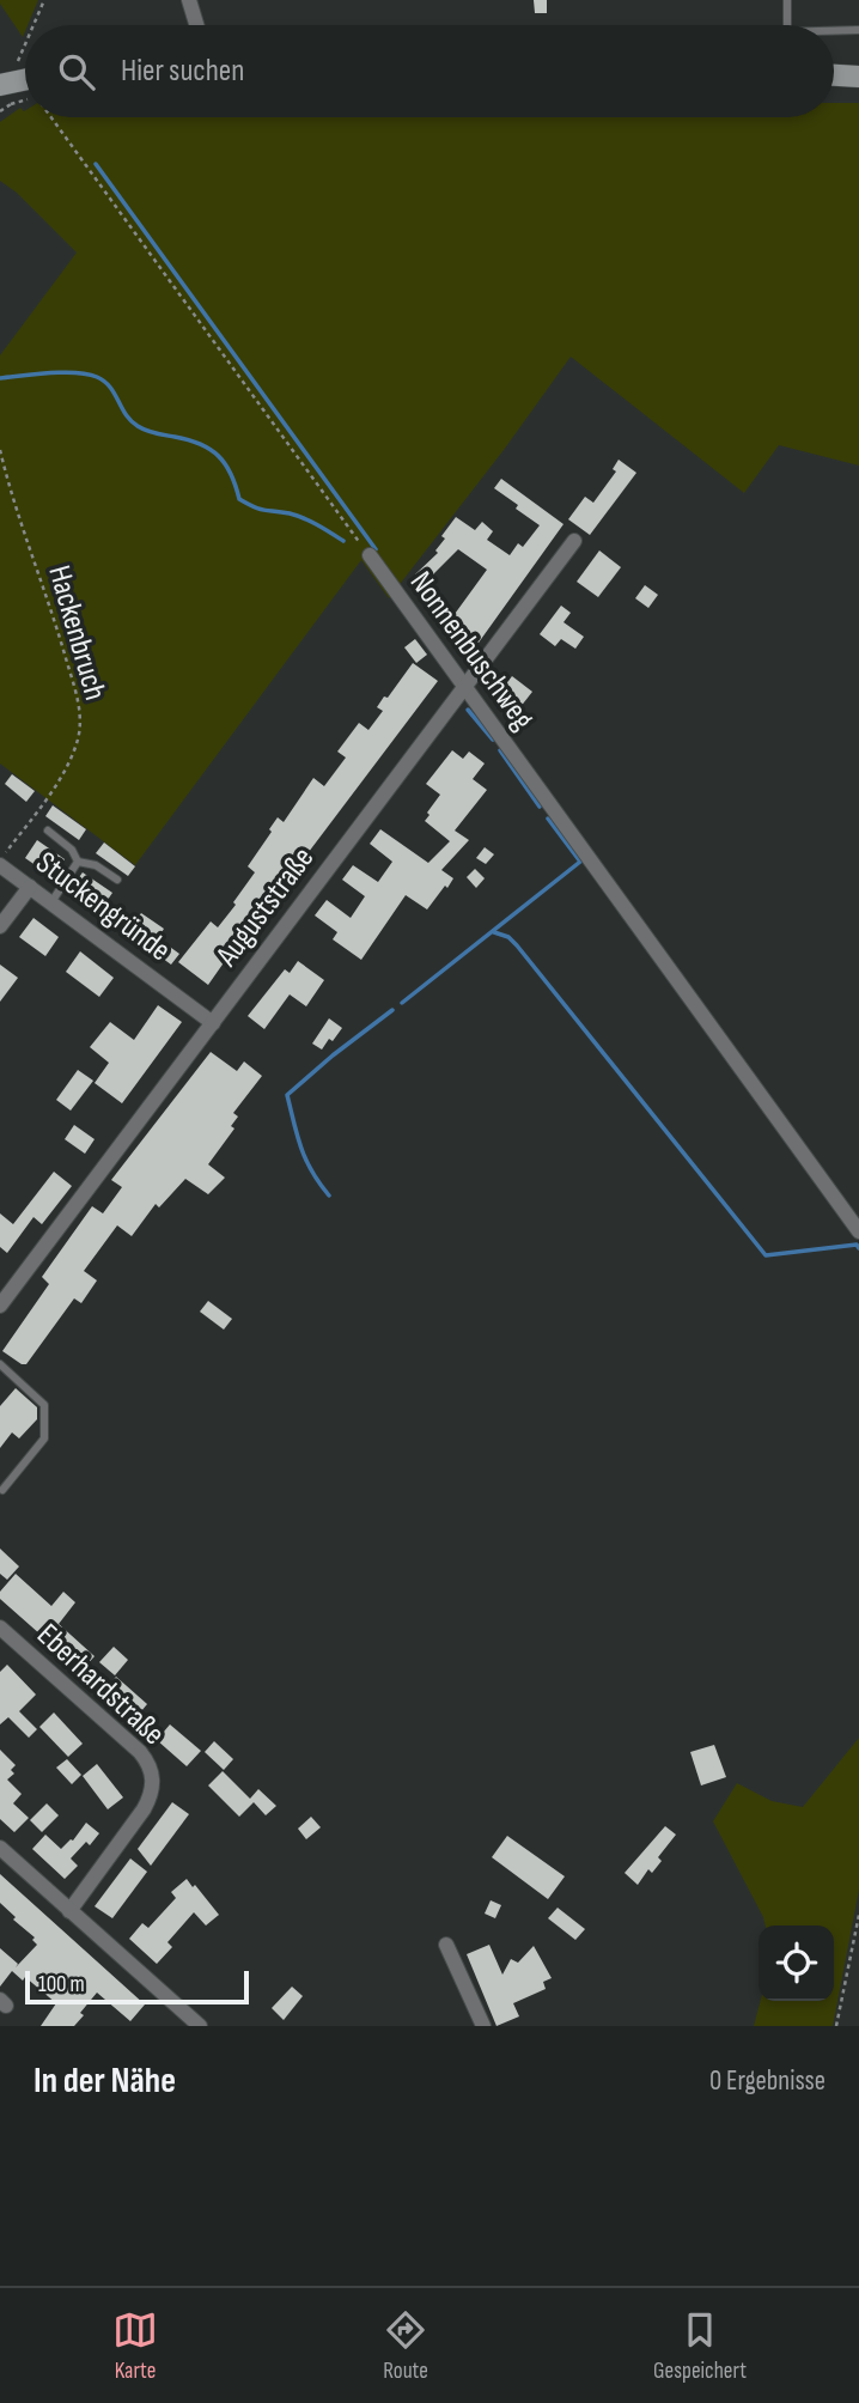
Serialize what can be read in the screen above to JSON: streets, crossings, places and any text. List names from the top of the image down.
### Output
{
  "streets": {
    "street": [
      "Nonnenbuschweg",
      "Stuckengründe",
      "Auguststraße",
      "Eberhardstraße"
    ],
    "path": ["Hackenbruch"]
  },
  "crossings": [
    ["Hackenbruch", "Stuckengründe"],
    ["Nonnenbuschweg", "Auguststraße"],
    ["Stuckengründe", "Auguststraße"]
  ],
  "scale_bar": "100 m",
  "page": {
    "search": "Hier suchen",
    "scale": "100 m",
    "heading": ["In der Nähe", "0 Ergebnisse"],
    "nav": ["Karte", "Route", "Gespeichert"]
  }
}
